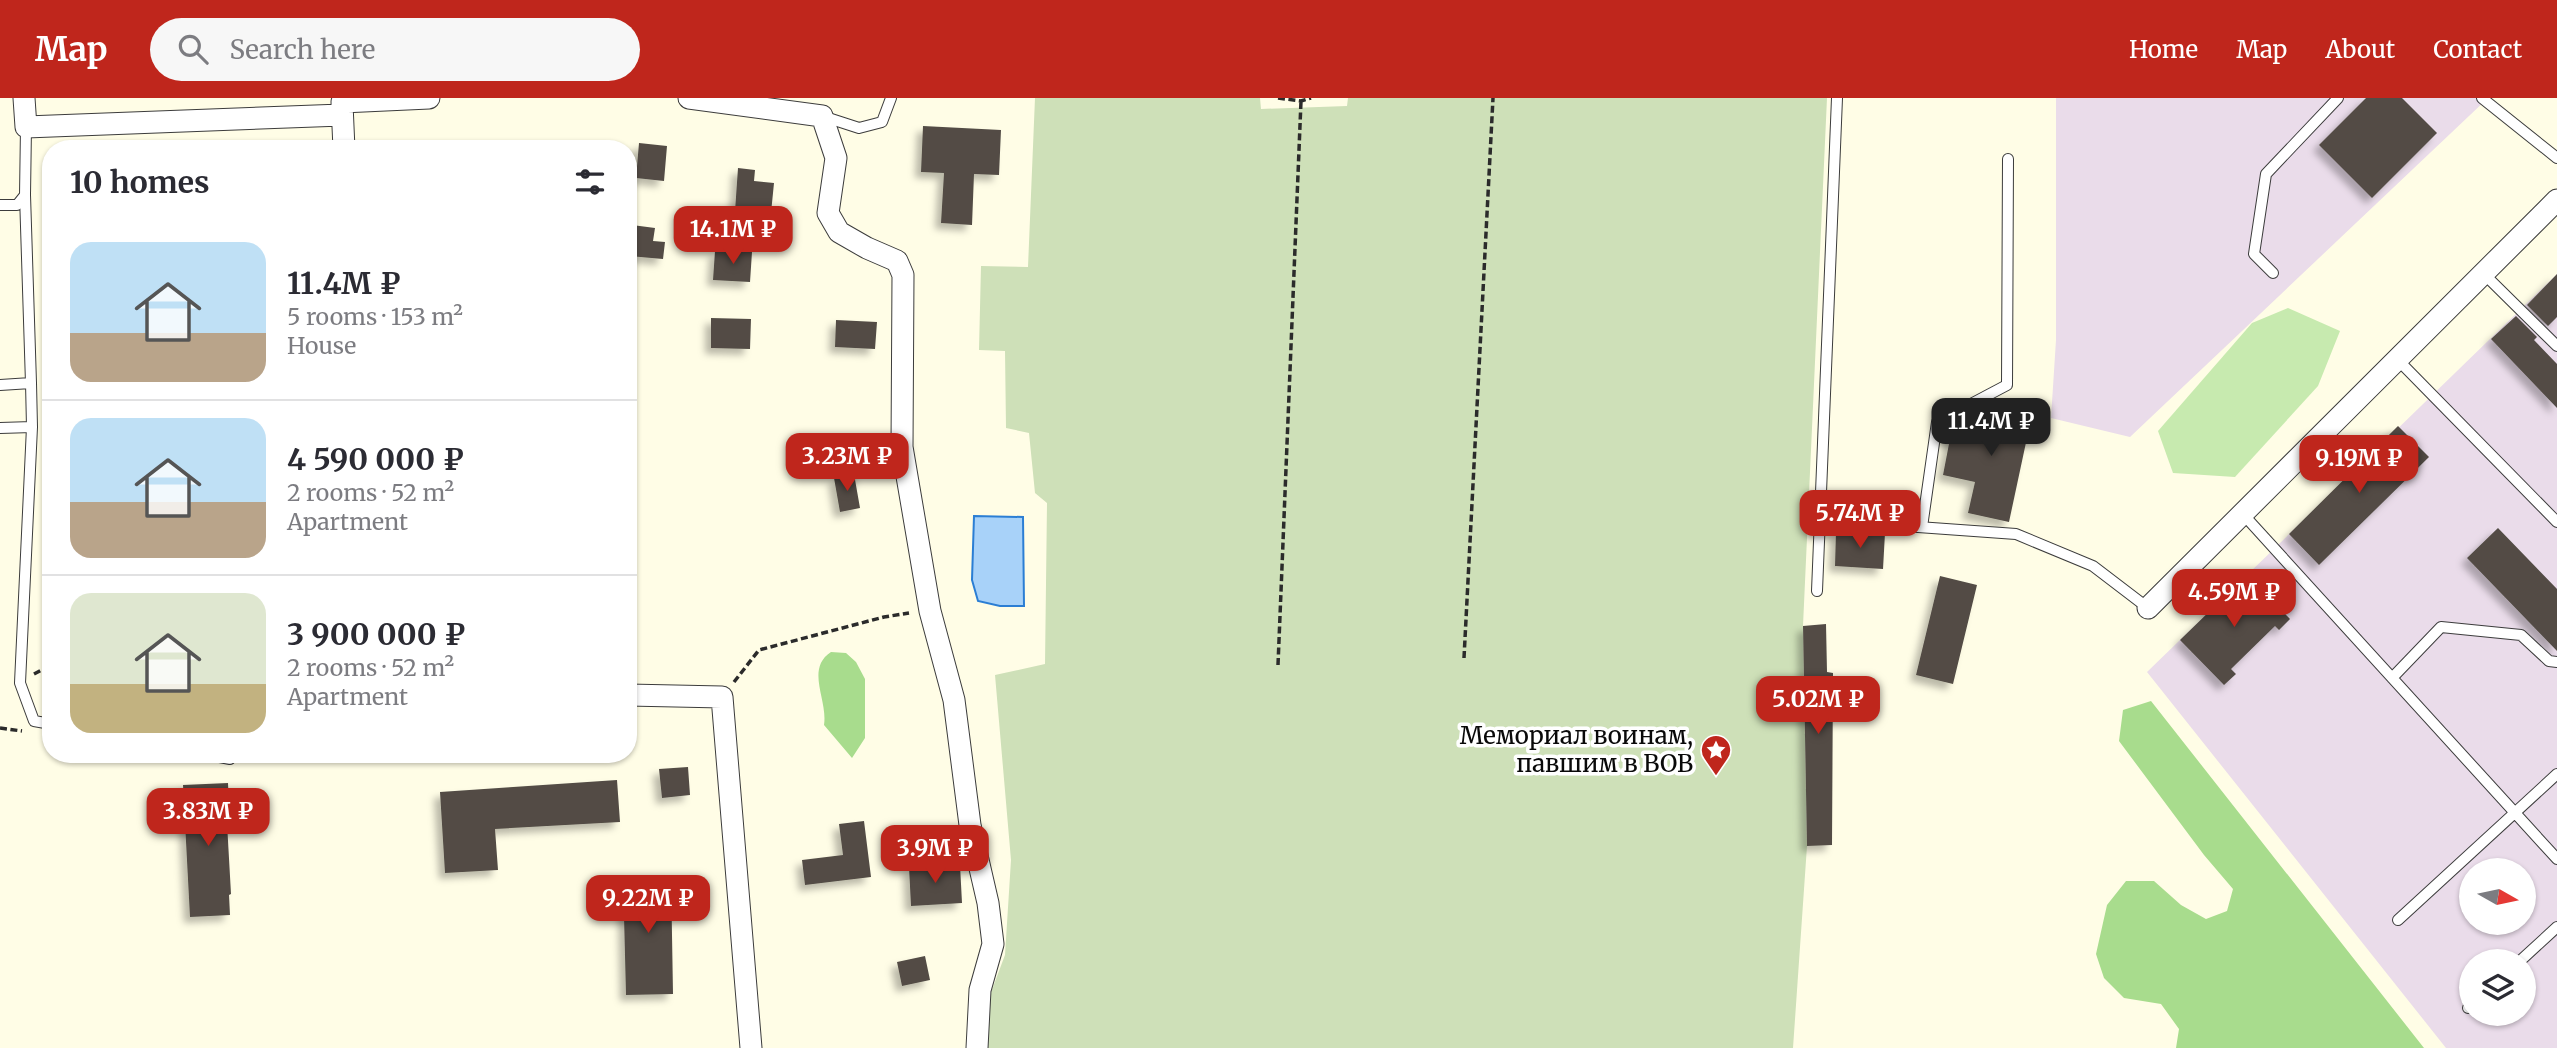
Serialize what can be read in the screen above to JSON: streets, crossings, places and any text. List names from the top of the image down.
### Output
{
  "places": {
    "place": ["Мемориал воинам, павшим в ВОВ"]
  },
  "north": "right",
  "page": {
    "header": "Map",
    "search": "Search here",
    "nav": [
      "Home",
      "Map",
      "About",
      "Contact"
    ],
    "heading": "10 homes",
    "price": [
      "14.1M ₽",
      "11.4M ₽",
      "3.23M ₽",
      "9.19M ₽",
      "5.74M ₽",
      "4.59M ₽",
      "5.02M ₽",
      "3.83M ₽",
      "3.9M ₽",
      "9.22M ₽"
    ],
    "list": [
      {
        "name": "11.4M ₽",
        "note": "5 rooms · 153 m² · House"
      },
      {
        "name": "4 590 000 ₽",
        "note": "2 rooms · 52 m² · Apartment"
      },
      {
        "name": "3 900 000 ₽",
        "note": "2 rooms · 52 m² · Apartment"
      }
    ]
  }
}
